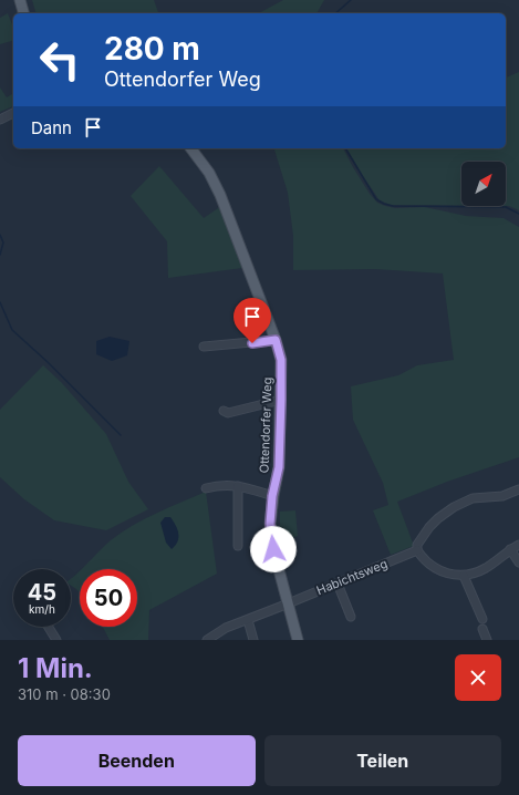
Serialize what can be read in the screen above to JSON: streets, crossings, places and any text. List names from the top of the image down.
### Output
{
  "streets": {
    "main road": ["Ottendorfer Weg"],
    "street": ["Habichtsweg"]
  },
  "crossings": [
    ["Ottendorfer Weg", "Habichtsweg"]
  ],
  "north": "top right",
  "page": {
    "turn": ["280 m", "Ottendorfer Weg"],
    "then": "Dann",
    "speed": "45 km/h",
    "limit": "50",
    "heading": ["1 Min.", "310 m · 08:30"],
    "buttons": ["Beenden", "Teilen"]
  }
}
